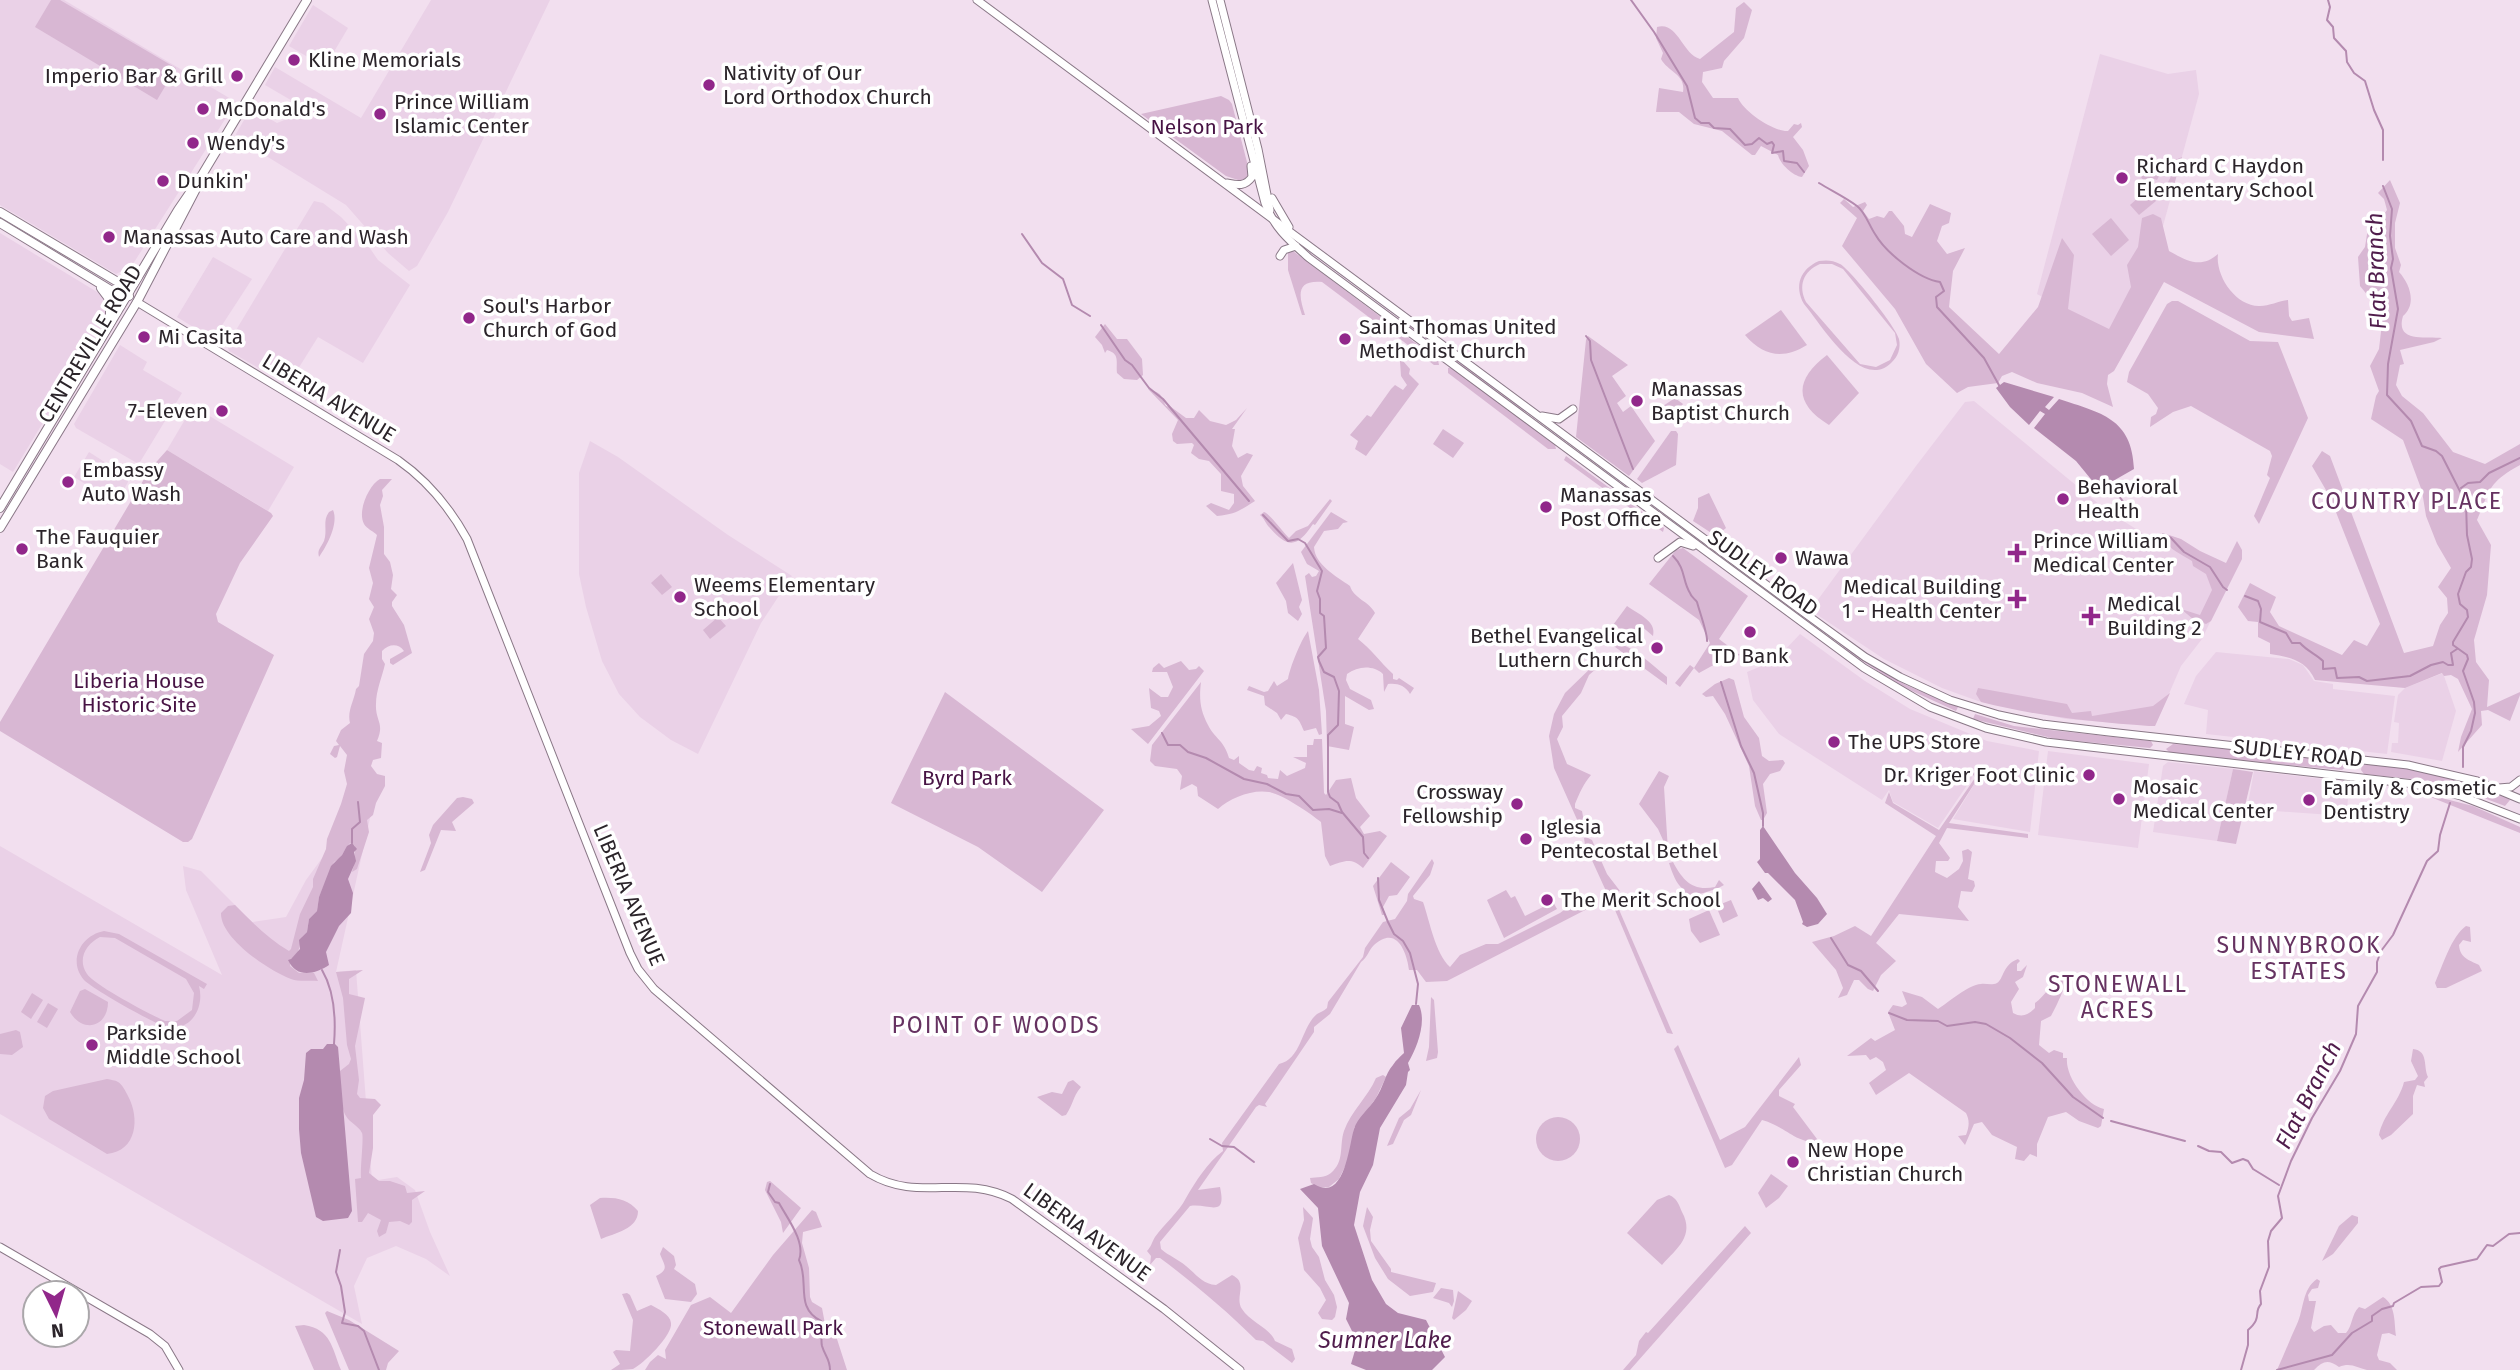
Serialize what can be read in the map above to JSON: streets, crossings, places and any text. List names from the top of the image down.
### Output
{
  "streets": {
    "highway": ["CENTREVILLE ROAD", "LIBERIA AVENUE"],
    "main road": ["SUDLEY ROAD"]
  },
  "crossings": [
    ["CENTREVILLE ROAD", "LIBERIA AVENUE"]
  ],
  "districts": [
    "COUNTRY PLACE",
    "SUNNYBROOK ESTATES",
    "STONEWALL ACRES",
    "POINT OF WOODS"
  ],
  "water": ["Flat Branch", "Sumner Lake"],
  "parks": [
    "Nelson Park",
    "Liberia House Historic Site",
    "Byrd Park",
    "Stonewall Park"
  ],
  "places": {
    "other": [
      "Kline Memorials",
      "Imperio Bar & Grill",
      "Nativity of Our Lord Orthodox Church",
      "McDonald's",
      "Prince William Islamic Center",
      "Wendy's",
      "Richard C Haydon Elementary School",
      "Dunkin'",
      "Manassas Auto Care and Wash",
      "Soul's Harbor Church of God",
      "Mi Casita",
      "Saint Thomas United Methodist Church",
      "Manassas Baptist Church",
      "7-Eleven",
      "Embassy Auto Wash",
      "Behavioral Health",
      "Manassas Post Office",
      "The Fauquier Bank",
      "Wawa",
      "Weems Elementary School",
      "TD Bank",
      "Bethel Evangelical Luthern Church",
      "The UPS Store",
      "Dr. Kriger Foot Clinic",
      "Mosaic Medical Center",
      "Family & Cosmetic Dentistry",
      "Crossway Fellowship",
      "Iglesia Pentecostal Bethel",
      "The Merit School",
      "Parkside Middle School",
      "New Hope Christian Church"
    ],
    "health": ["Prince William Medical Center", "Medical Building 1 - Health Center", "Medical Building 2"]
  },
  "north": "bottom"
}
